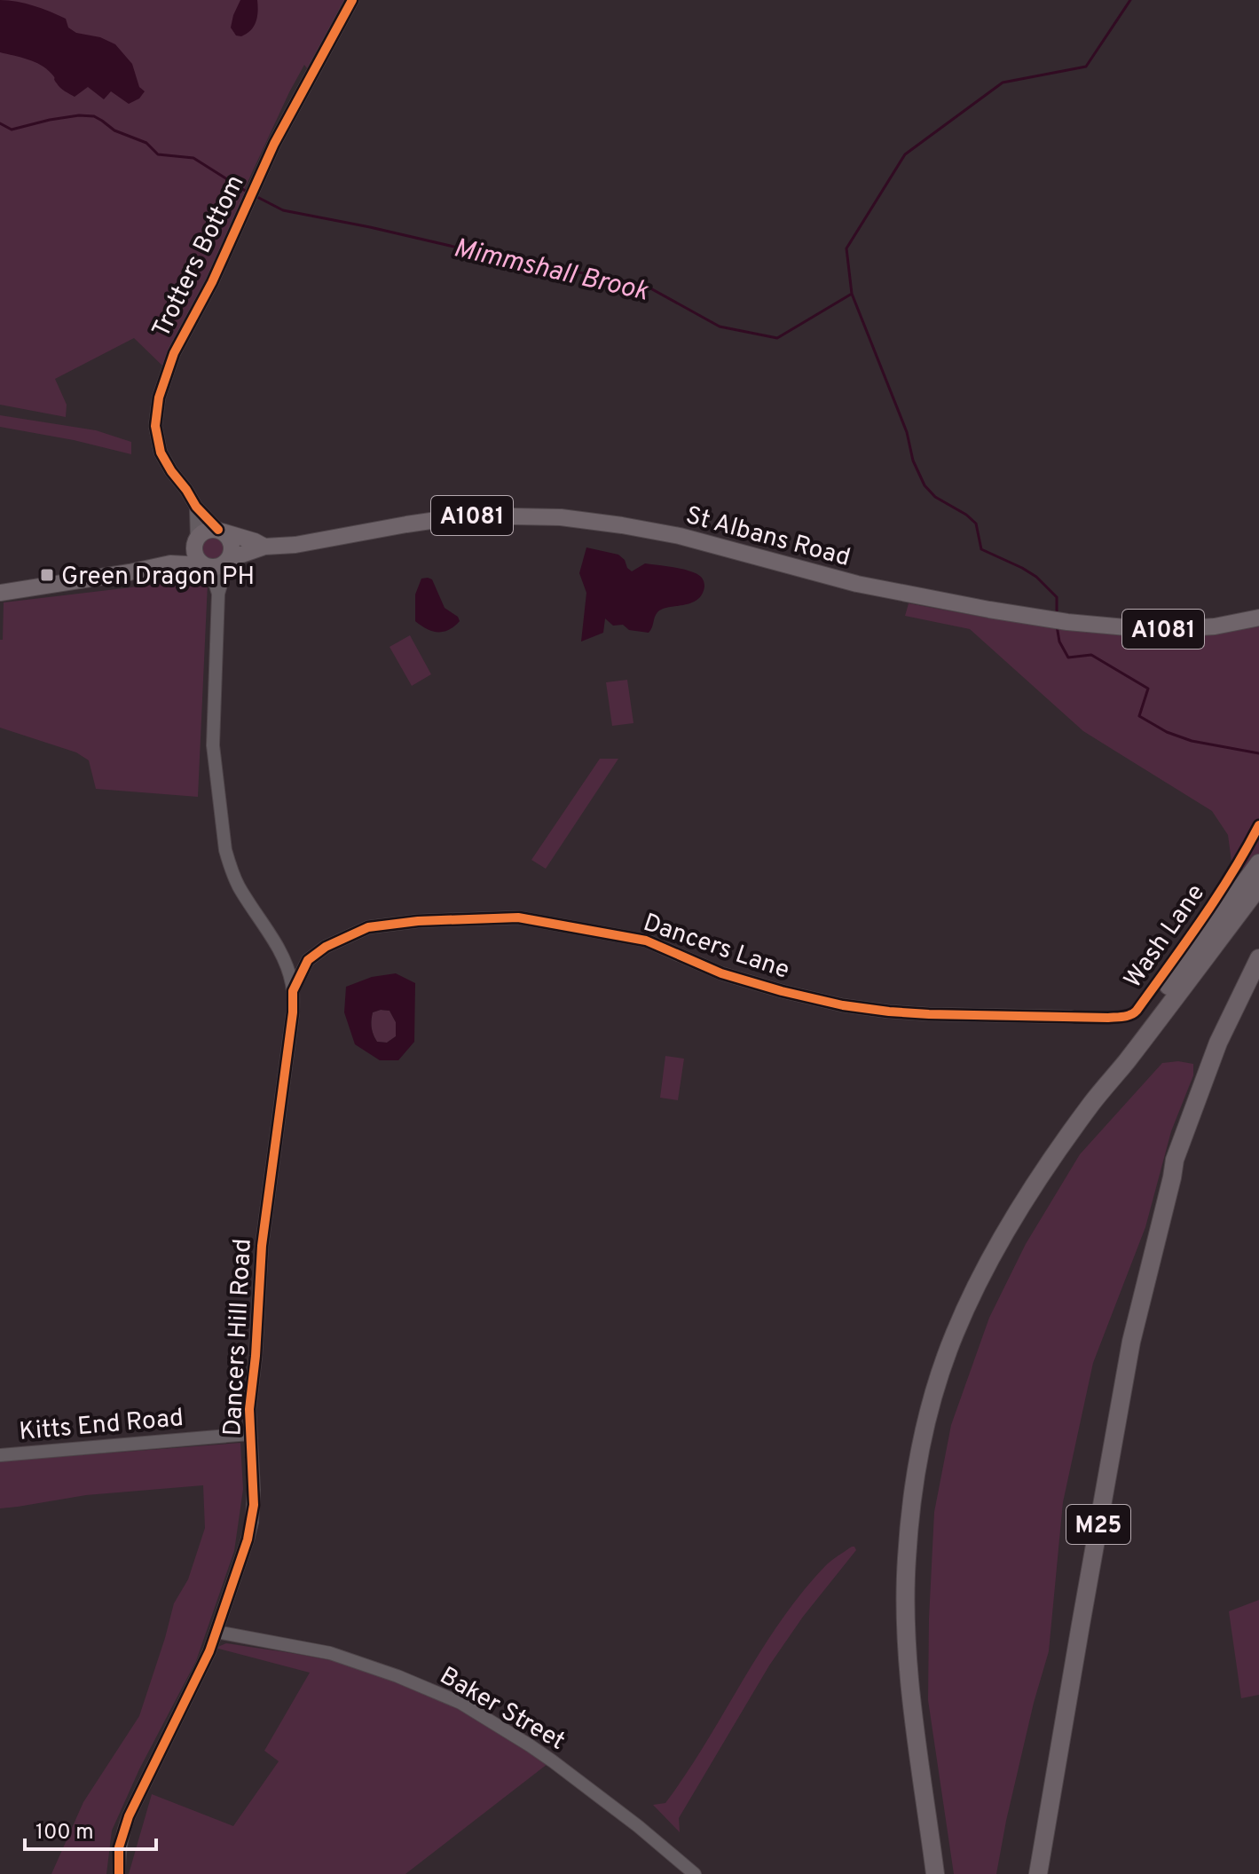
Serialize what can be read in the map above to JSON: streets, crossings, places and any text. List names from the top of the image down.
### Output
{
  "streets": {
    "highway": ["M25"],
    "main road": ["A1081", "St Albans Road"],
    "street": [
      "Trotters Bottom",
      "Dancers Lane",
      "Dancers Hill Road",
      "Kitts End Road",
      "Baker Street"
    ],
    "cycle path": ["Wash Lane"]
  },
  "crossings": [
    ["Trotters Bottom", "St Albans Road"],
    ["Trotters Bottom", "Dancers Hill Road"],
    ["St Albans Road", "Dancers Hill Road"],
    ["Dancers Lane", "Dancers Hill Road"],
    ["Dancers Hill Road", "Kitts End Road"],
    ["Dancers Hill Road", "Baker Street"]
  ],
  "water": ["Mimmshall Brook"],
  "places": {
    "transit": ["Green Dragon PH"]
  },
  "scale_bar": "100 m"
}
